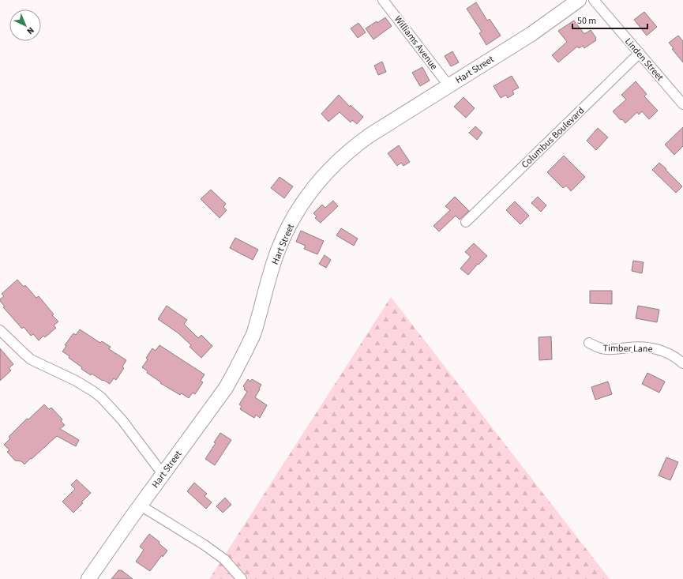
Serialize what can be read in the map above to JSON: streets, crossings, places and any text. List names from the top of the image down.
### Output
{
  "streets": {
    "main road": ["Hart Street"],
    "street": [
      "Williams Avenue",
      "Linden Street",
      "Columbus Boulevard",
      "Timber Lane"
    ]
  },
  "crossings": [
    ["Williams Avenue", "Hart Street"],
    ["Linden Street", "Columbus Boulevard"]
  ],
  "scale_bar": "50 m",
  "north": "bottom right"
}
